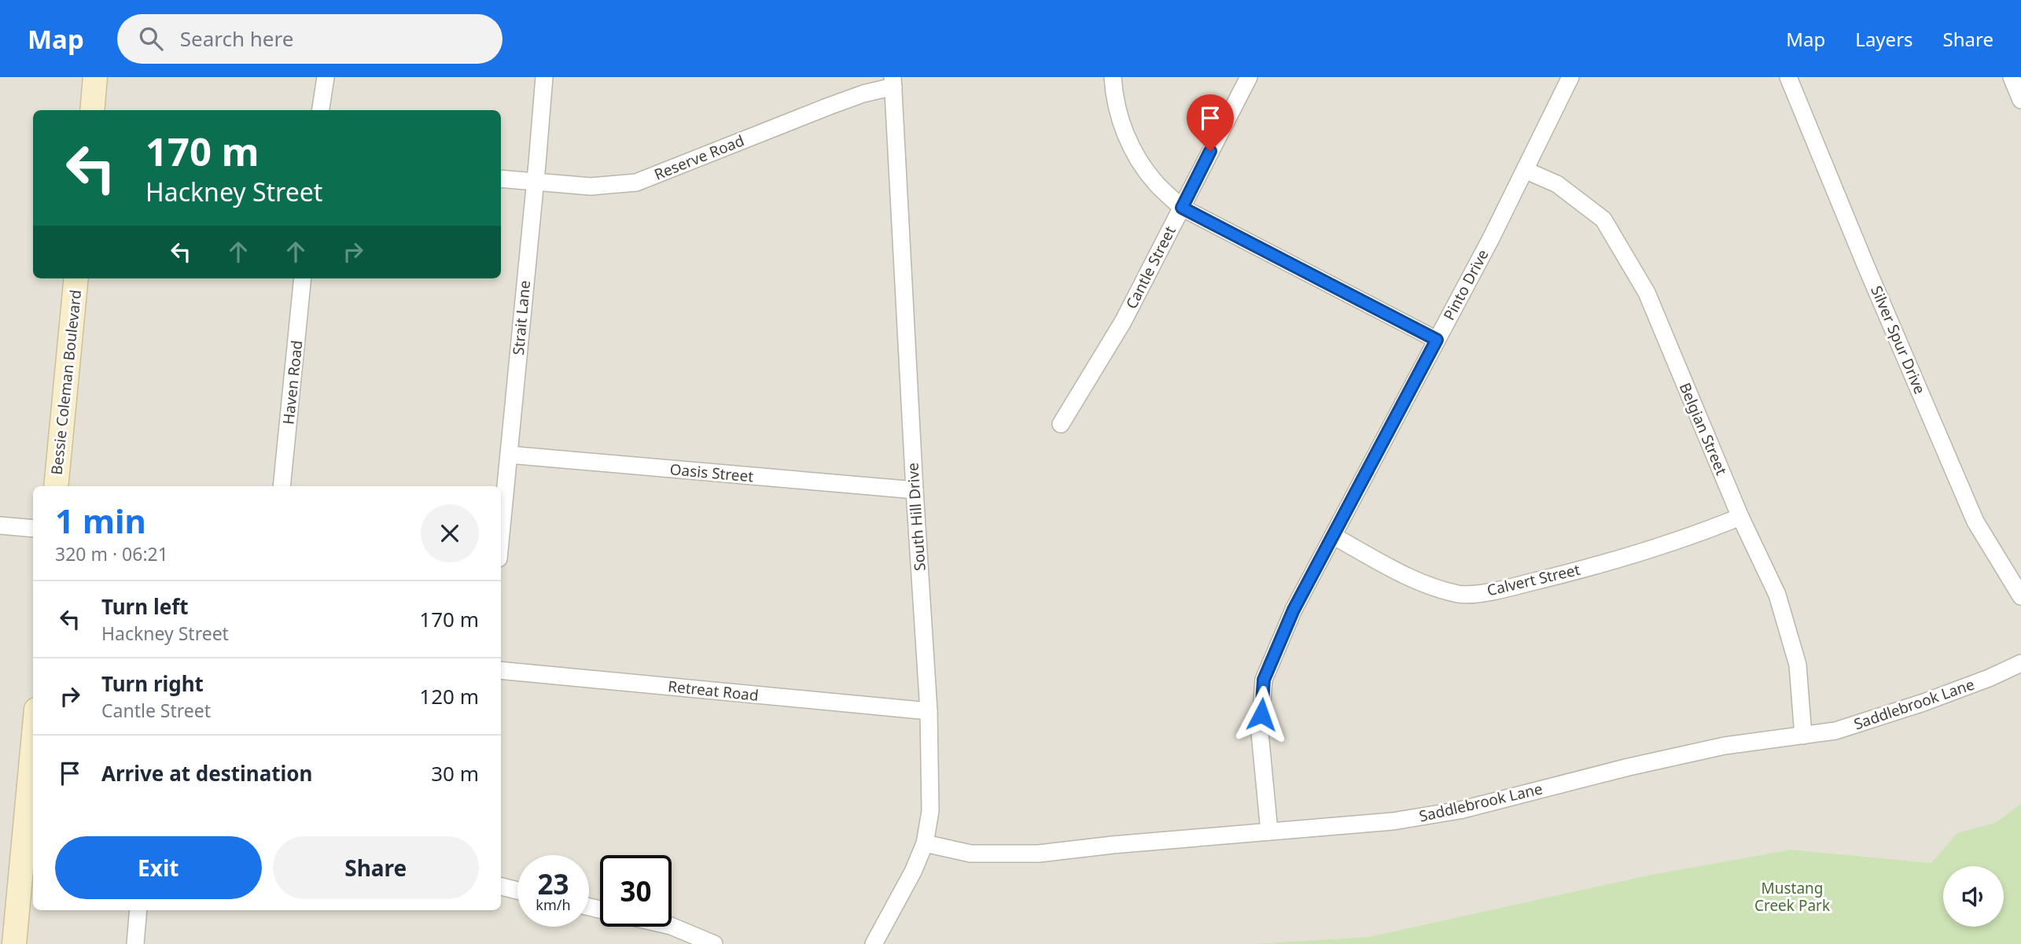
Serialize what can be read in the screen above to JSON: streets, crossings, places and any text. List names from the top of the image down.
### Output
{
  "streets": {
    "street": [
      "Reserve Road",
      "Cantle Street",
      "Pinto Drive",
      "Strait Lane",
      "Silver Spur Drive",
      "Bessie Coleman Boulevard",
      "Haven Road",
      "Belgian Street",
      "Oasis Street",
      "South Hill Drive",
      "Calvert Street",
      "Retreat Road",
      "Saddlebrook Lane"
    ]
  },
  "crossings": [
    ["Reserve Road", "Strait Lane"],
    ["Reserve Road", "South Hill Drive"],
    ["Pinto Drive", "Belgian Street"],
    ["Pinto Drive", "Calvert Street"],
    ["Pinto Drive", "Saddlebrook Lane"],
    ["Strait Lane", "Oasis Street"],
    ["Belgian Street", "Calvert Street"],
    ["Belgian Street", "Saddlebrook Lane"],
    ["Oasis Street", "South Hill Drive"],
    ["South Hill Drive", "Retreat Road"],
    ["South Hill Drive", "Saddlebrook Lane"]
  ],
  "parks": ["Mustang Creek Park"],
  "page": {
    "header": "Map",
    "search": "Search here",
    "nav": ["Map", "Layers", "Share"],
    "turn": ["170 m", "Hackney Street"],
    "heading": ["1 min", "320 m · 06:21"],
    "list": [
      {
        "name": "Turn left",
        "note": "Hackney Street",
        "value": "170 m"
      },
      {
        "name": "Turn right",
        "note": "Cantle Street",
        "value": "120 m"
      },
      {
        "name": "Arrive at destination",
        "value": "30 m"
      }
    ],
    "buttons": ["Exit", "Share"],
    "speed": "23 km/h",
    "limit": "30"
  }
}
